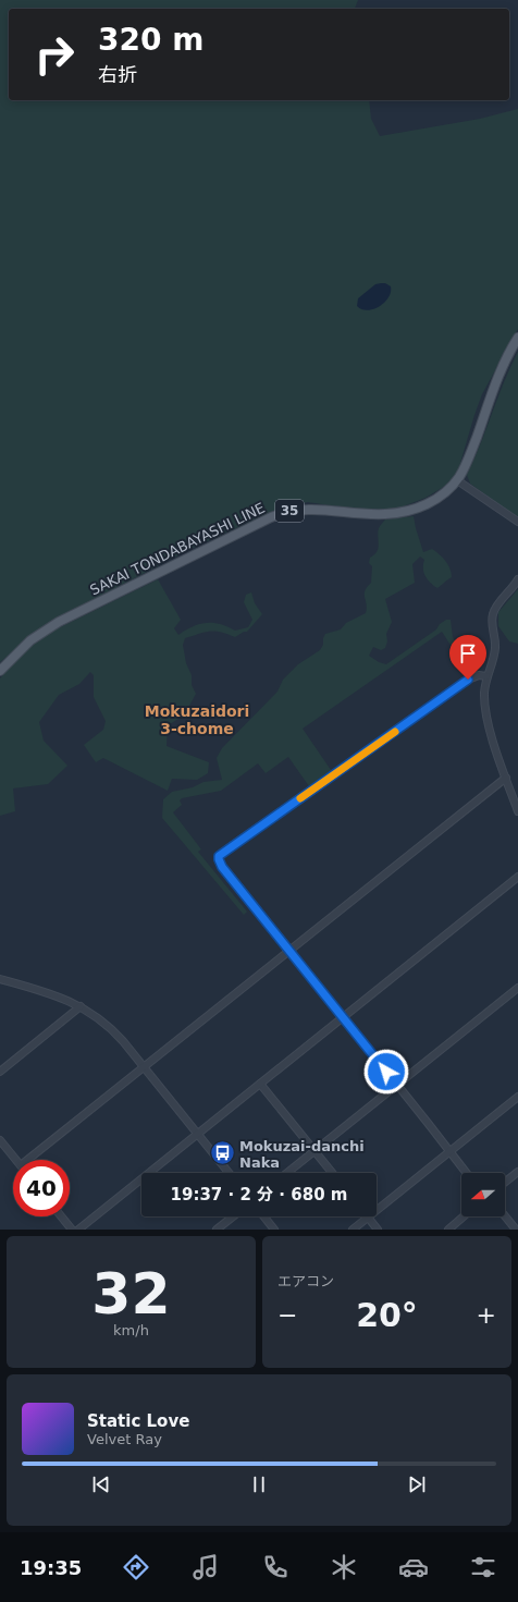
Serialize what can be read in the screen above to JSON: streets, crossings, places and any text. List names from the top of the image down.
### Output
{
  "streets": {
    "main road": ["35", "SAKAI TONDABAYASHI LINE"]
  },
  "districts": ["Mokuzaidori 3-chome"],
  "places": {
    "bus stop": ["Mokuzai-danchi Naka"]
  },
  "north": "left",
  "page": {
    "turn": ["320 m", "右折"],
    "limit": "40",
    "trip": "19:37 · 2 分 · 680 m",
    "tile": [
      ["32", "km/h"],
      "エアコン"
    ],
    "heat": ["−", "20°", "+"],
    "song": ["Static Love", "Velvet Ray"],
    "tabs": "19:35"
  }
}
